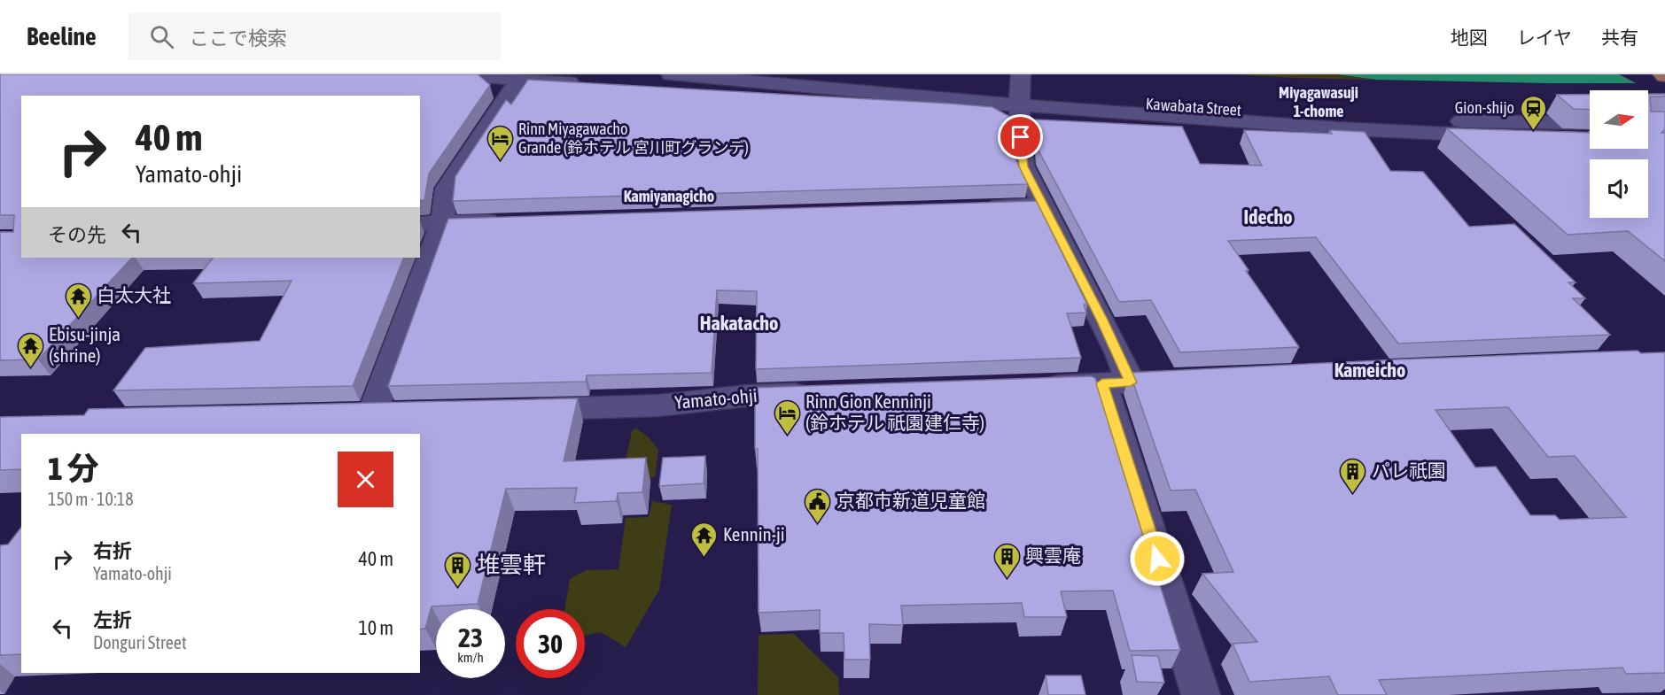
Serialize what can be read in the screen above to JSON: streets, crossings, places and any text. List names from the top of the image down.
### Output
{
  "streets": {
    "street": ["Kawabata Street", "Yamato-ohji"]
  },
  "districts": [
    "Miyagawasuji 1-chome",
    "Kamiyanagicho",
    "Idecho",
    "Hakatacho",
    "Kameicho"
  ],
  "places": {
    "station": ["Gion-shijo"],
    "hotel": ["Rinn Miyagawacho Grande (鈴ホテル 宮川町グランデ)", "Rinn Gion Kenninji (鈴ホテル 祇園建仁寺)"],
    "temple": ["白太大社", "Ebisu-jinja (shrine)", "Kennin-ji"],
    "building": ["パレ祇園", "興雲庵", "堆雲軒"],
    "public building": ["京都市新道児童館"]
  },
  "north": "right",
  "page": {
    "header": "Beeline",
    "search": "ここで検索",
    "nav": ["地図", "レイヤ", "共有"],
    "turn": ["40 m", "Yamato-ohji"],
    "then": "その先",
    "heading": ["1 分", "150 m · 10:18"],
    "list": [
      {
        "name": "右折",
        "note": "Yamato-ohji",
        "value": "40 m"
      },
      {
        "name": "左折",
        "note": "Donguri Street",
        "value": "10 m"
      }
    ],
    "speed": "23 km/h",
    "limit": "30"
  }
}
